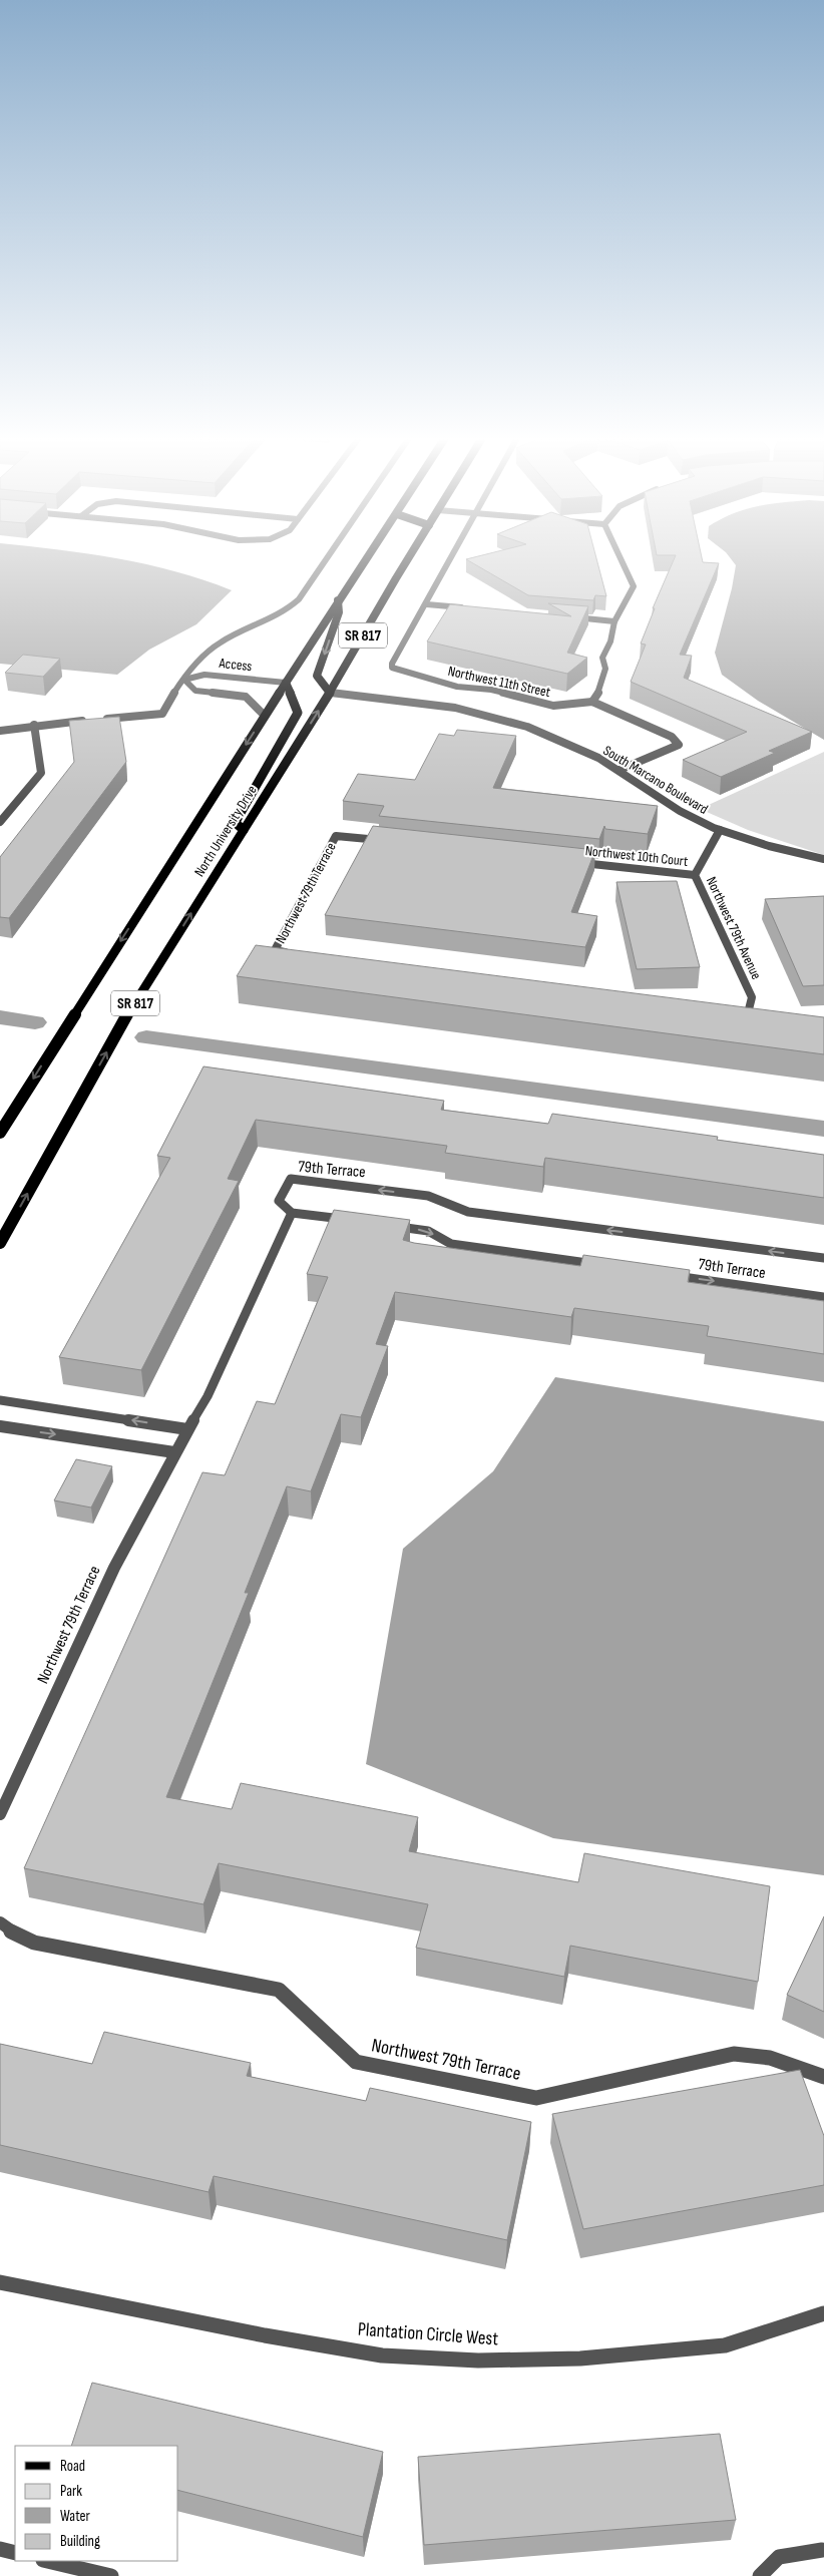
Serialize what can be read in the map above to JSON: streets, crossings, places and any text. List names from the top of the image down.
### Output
{
  "streets": {
    "main road": ["SR 817", "North University Drive"],
    "street": [
      "Access",
      "Northwest 11th Street",
      "South Marcano Boulevard",
      "Northwest 10th Court",
      "Northwest 79th Terrace",
      "Northwest 79th Avenue",
      "79th Terrace",
      "Plantation Circle West"
    ]
  },
  "crossings": [
    ["Access", "North University Drive"],
    ["Northwest 11th Street", "South Marcano Boulevard"],
    ["South Marcano Boulevard", "North University Drive"],
    ["South Marcano Boulevard", "Northwest 79th Avenue"],
    ["Northwest 10th Court", "Northwest 79th Avenue"],
    ["Northwest 79th Terrace", "79th Terrace"]
  ],
  "legend": [
    "Road",
    "Park",
    "Water",
    "Building"
  ]
}
